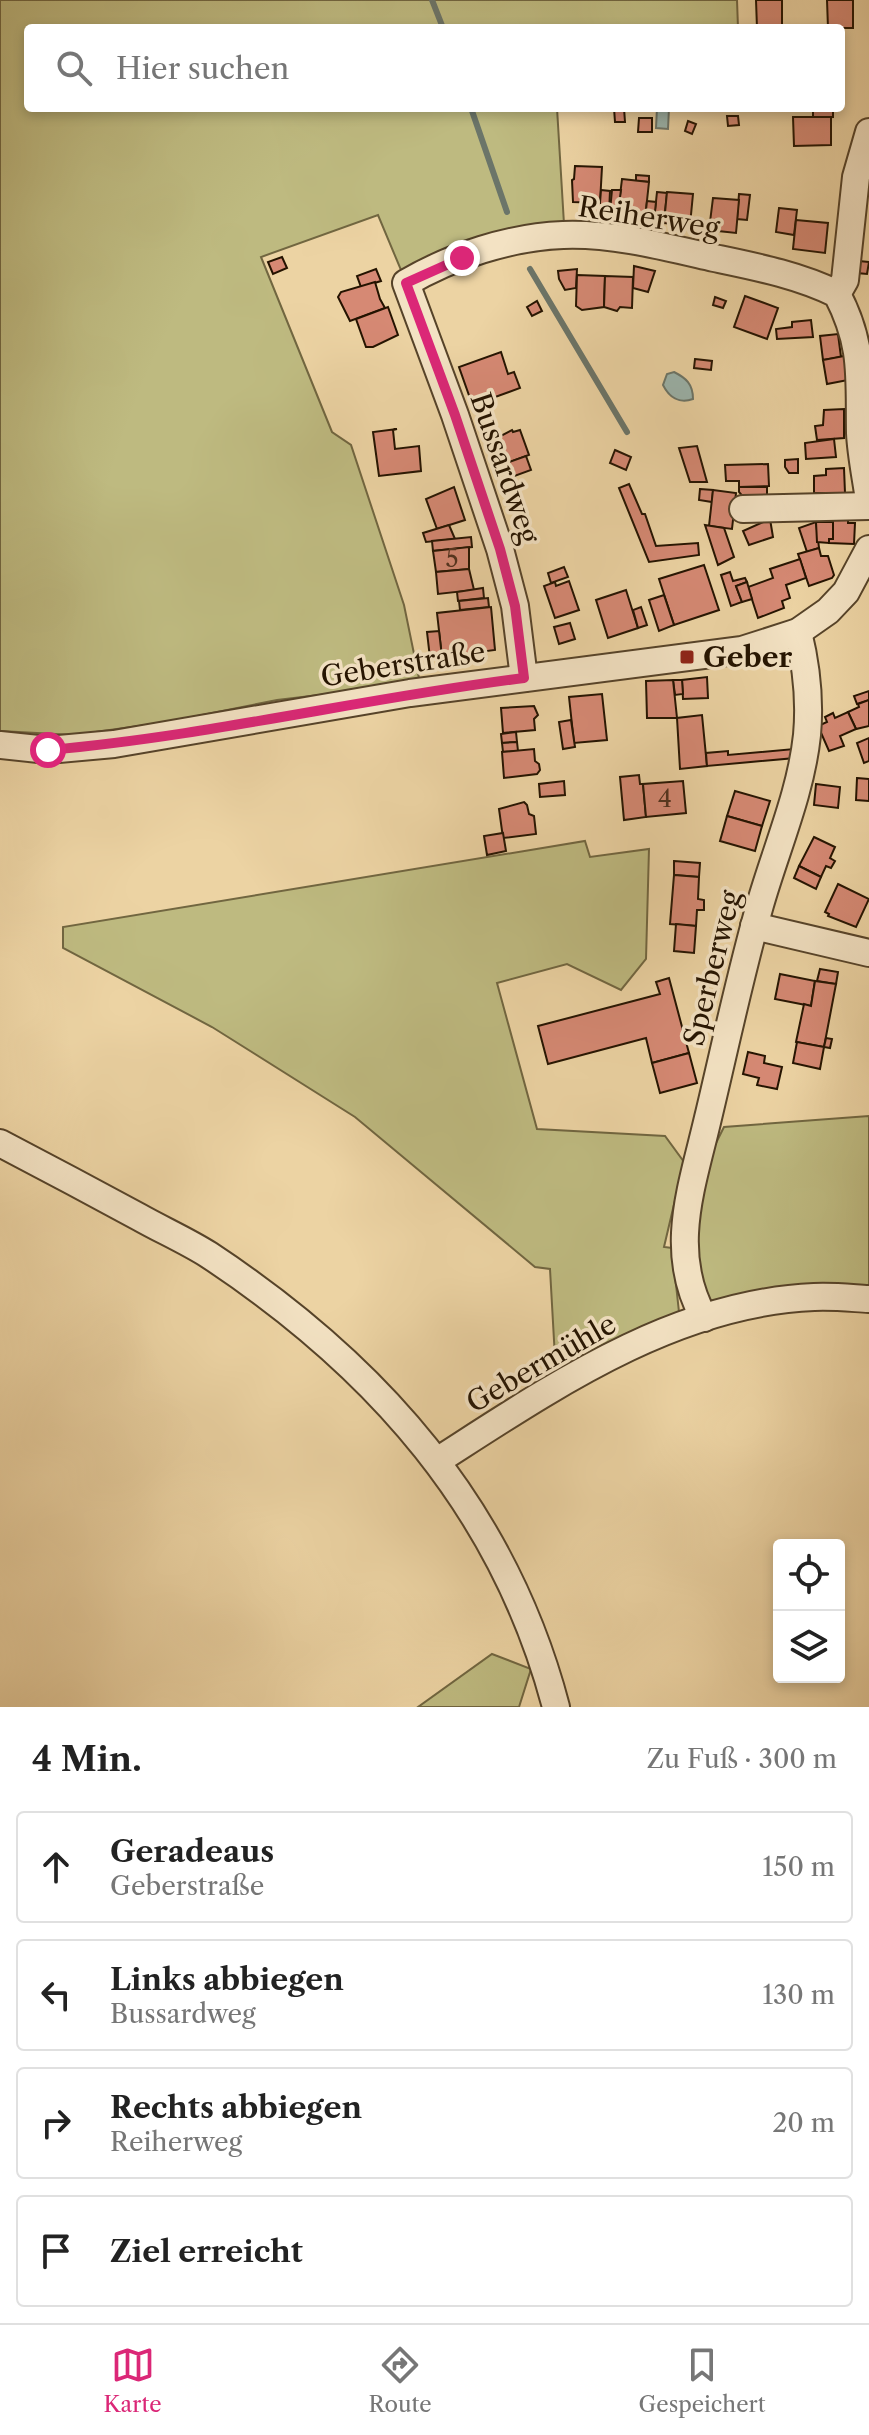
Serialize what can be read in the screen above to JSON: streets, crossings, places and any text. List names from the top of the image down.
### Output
{
  "streets": {
    "street": [
      "Reiherweg",
      "Bussardweg",
      "Geberstraße",
      "Sperberweg",
      "Gebermühle"
    ]
  },
  "crossings": [
    ["Reiherweg", "Bussardweg"],
    ["Bussardweg", "Geberstraße"],
    ["Geberstraße", "Sperberweg"],
    ["Sperberweg", "Gebermühle"]
  ],
  "places": {
    "transit": ["Geber"]
  },
  "house_numbers": ["5", "4"],
  "page": {
    "search": "Hier suchen",
    "heading": ["4 Min.", "Zu Fuß · 300 m"],
    "list": [
      ["Geradeaus", "Geberstraße", "150 m"],
      ["Links abbiegen", "Bussardweg", "130 m"],
      ["Rechts abbiegen", "Reiherweg", "20 m"],
      "Ziel erreicht"
    ],
    "nav": ["Karte", "Route", "Gespeichert"]
  }
}
